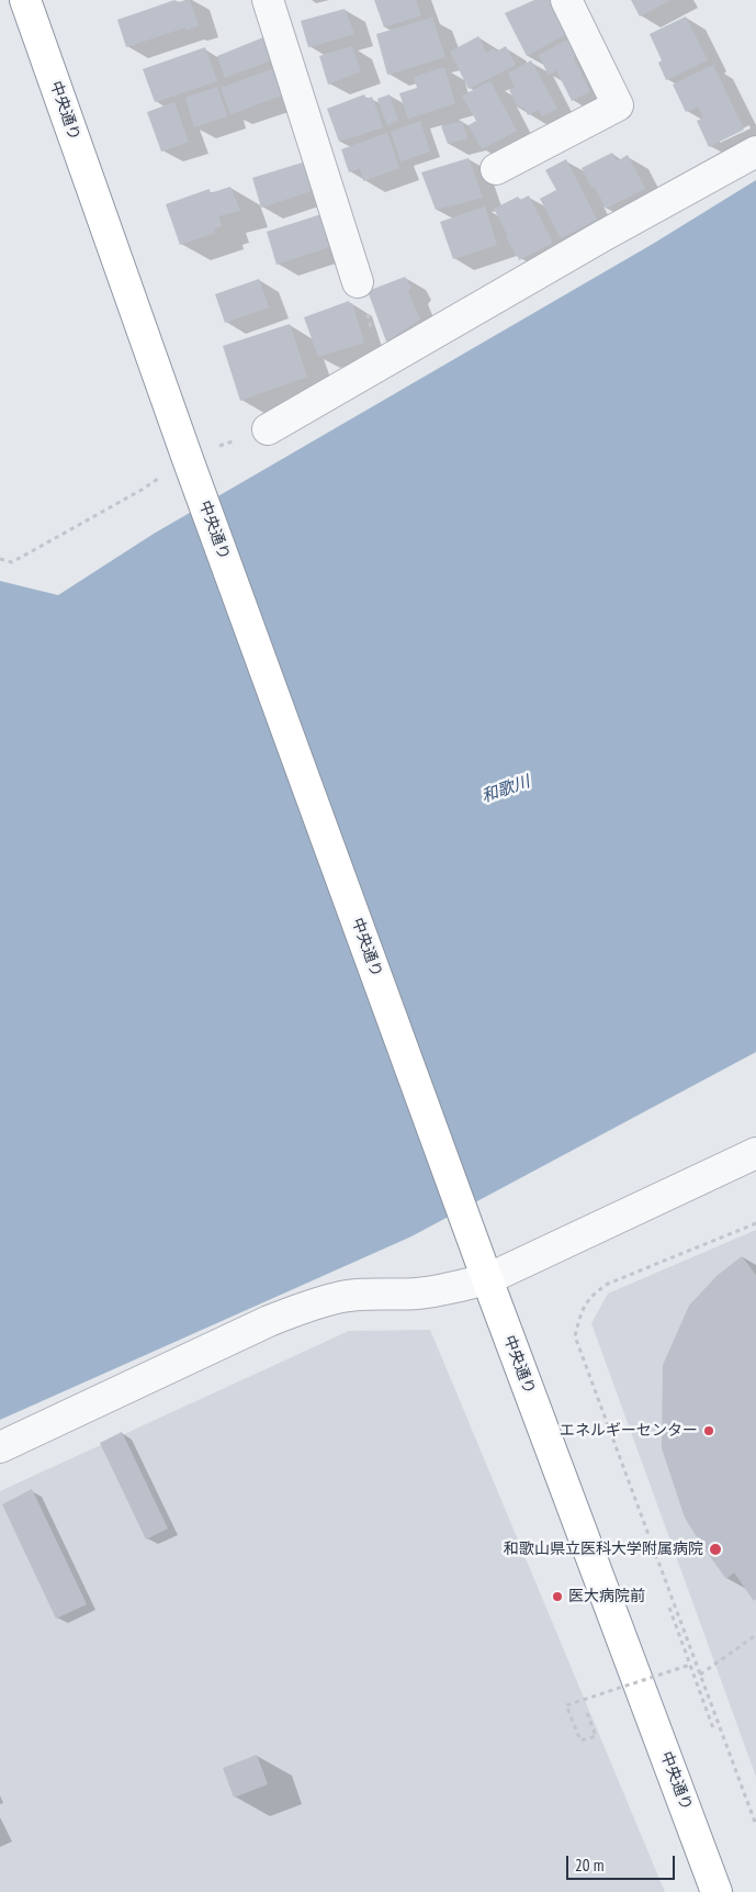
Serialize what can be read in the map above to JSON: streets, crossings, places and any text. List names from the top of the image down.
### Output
{
  "streets": {
    "highway": ["中央通り"]
  },
  "water": ["和歌川"],
  "places": ["エネルギーセンター", "和歌山県立医科大学附属病院", "医大病院前"],
  "scale_bar": "20 m"
}
